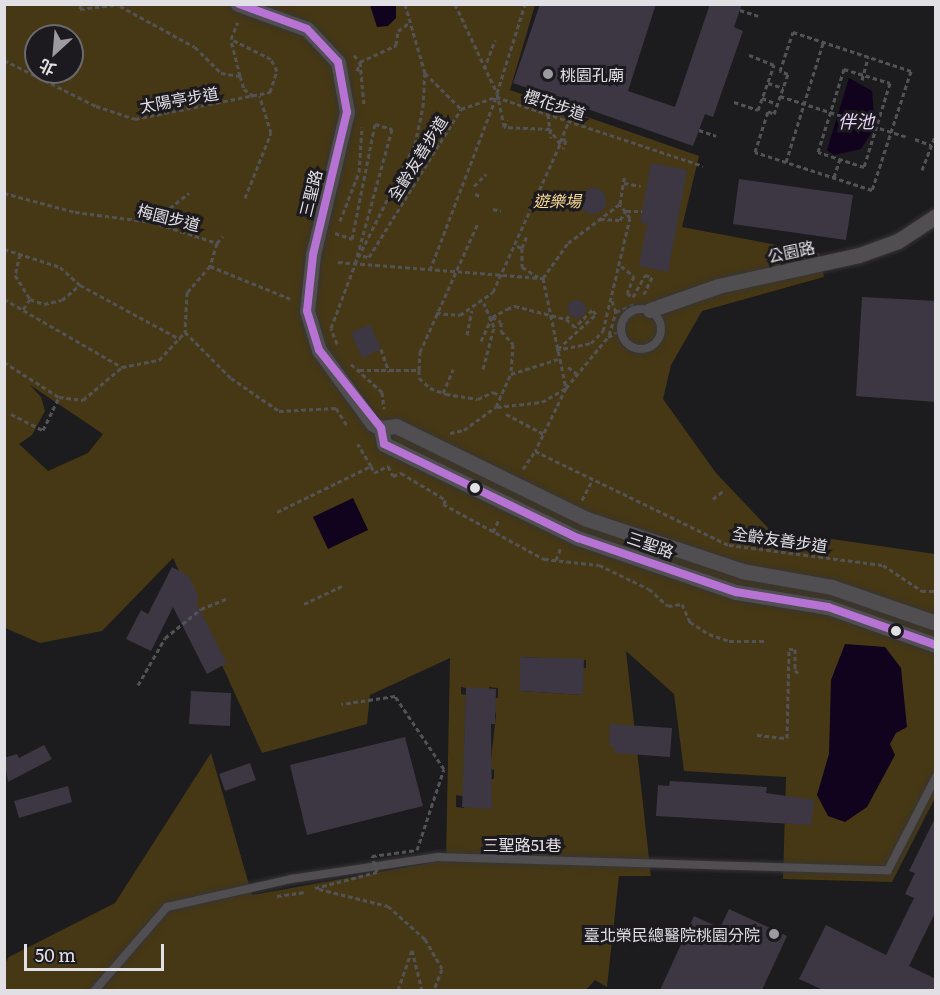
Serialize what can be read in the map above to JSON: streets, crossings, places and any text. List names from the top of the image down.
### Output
{
  "streets": {
    "street": ["三聖路", "公園路"],
    "lane": ["三聖路51巷"],
    "path": [
      "太陽亭步道",
      "櫻花步道",
      "全齡友善步道",
      "梅園步道"
    ]
  },
  "crossings": [
    ["櫻花步道", "全齡友善步道"]
  ],
  "water": ["伴池"],
  "parks": ["遊樂場"],
  "places": ["桃園孔廟", "臺北榮民總醫院桃園分院"],
  "scale_bar": "50 m",
  "north": "bottom left"
}
